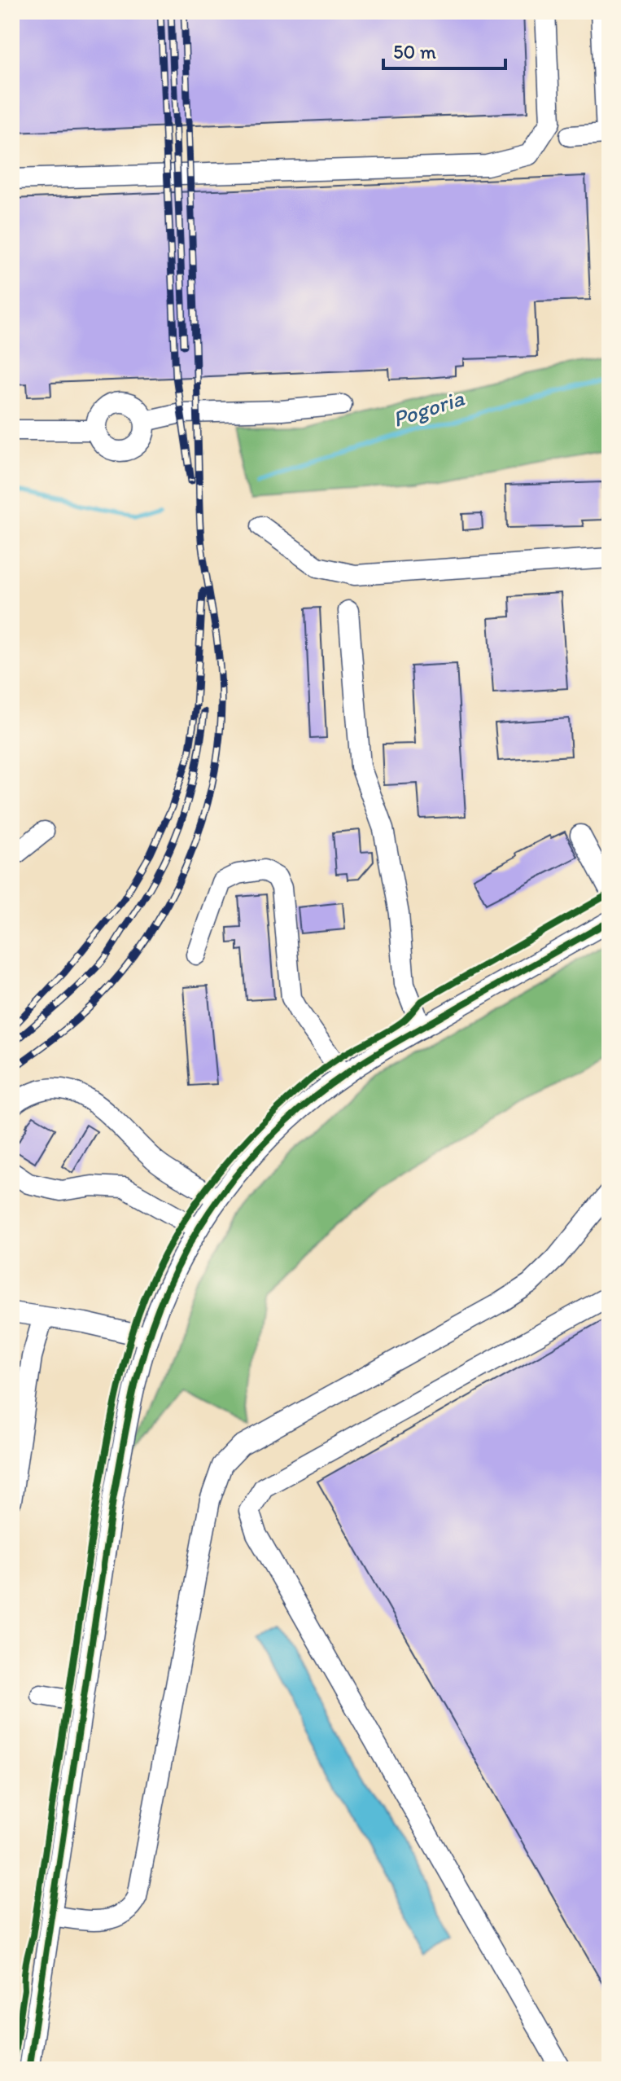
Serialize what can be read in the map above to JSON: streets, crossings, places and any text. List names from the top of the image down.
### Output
{
  "water": ["Pogoria"],
  "scale_bar": "50 m"
}
